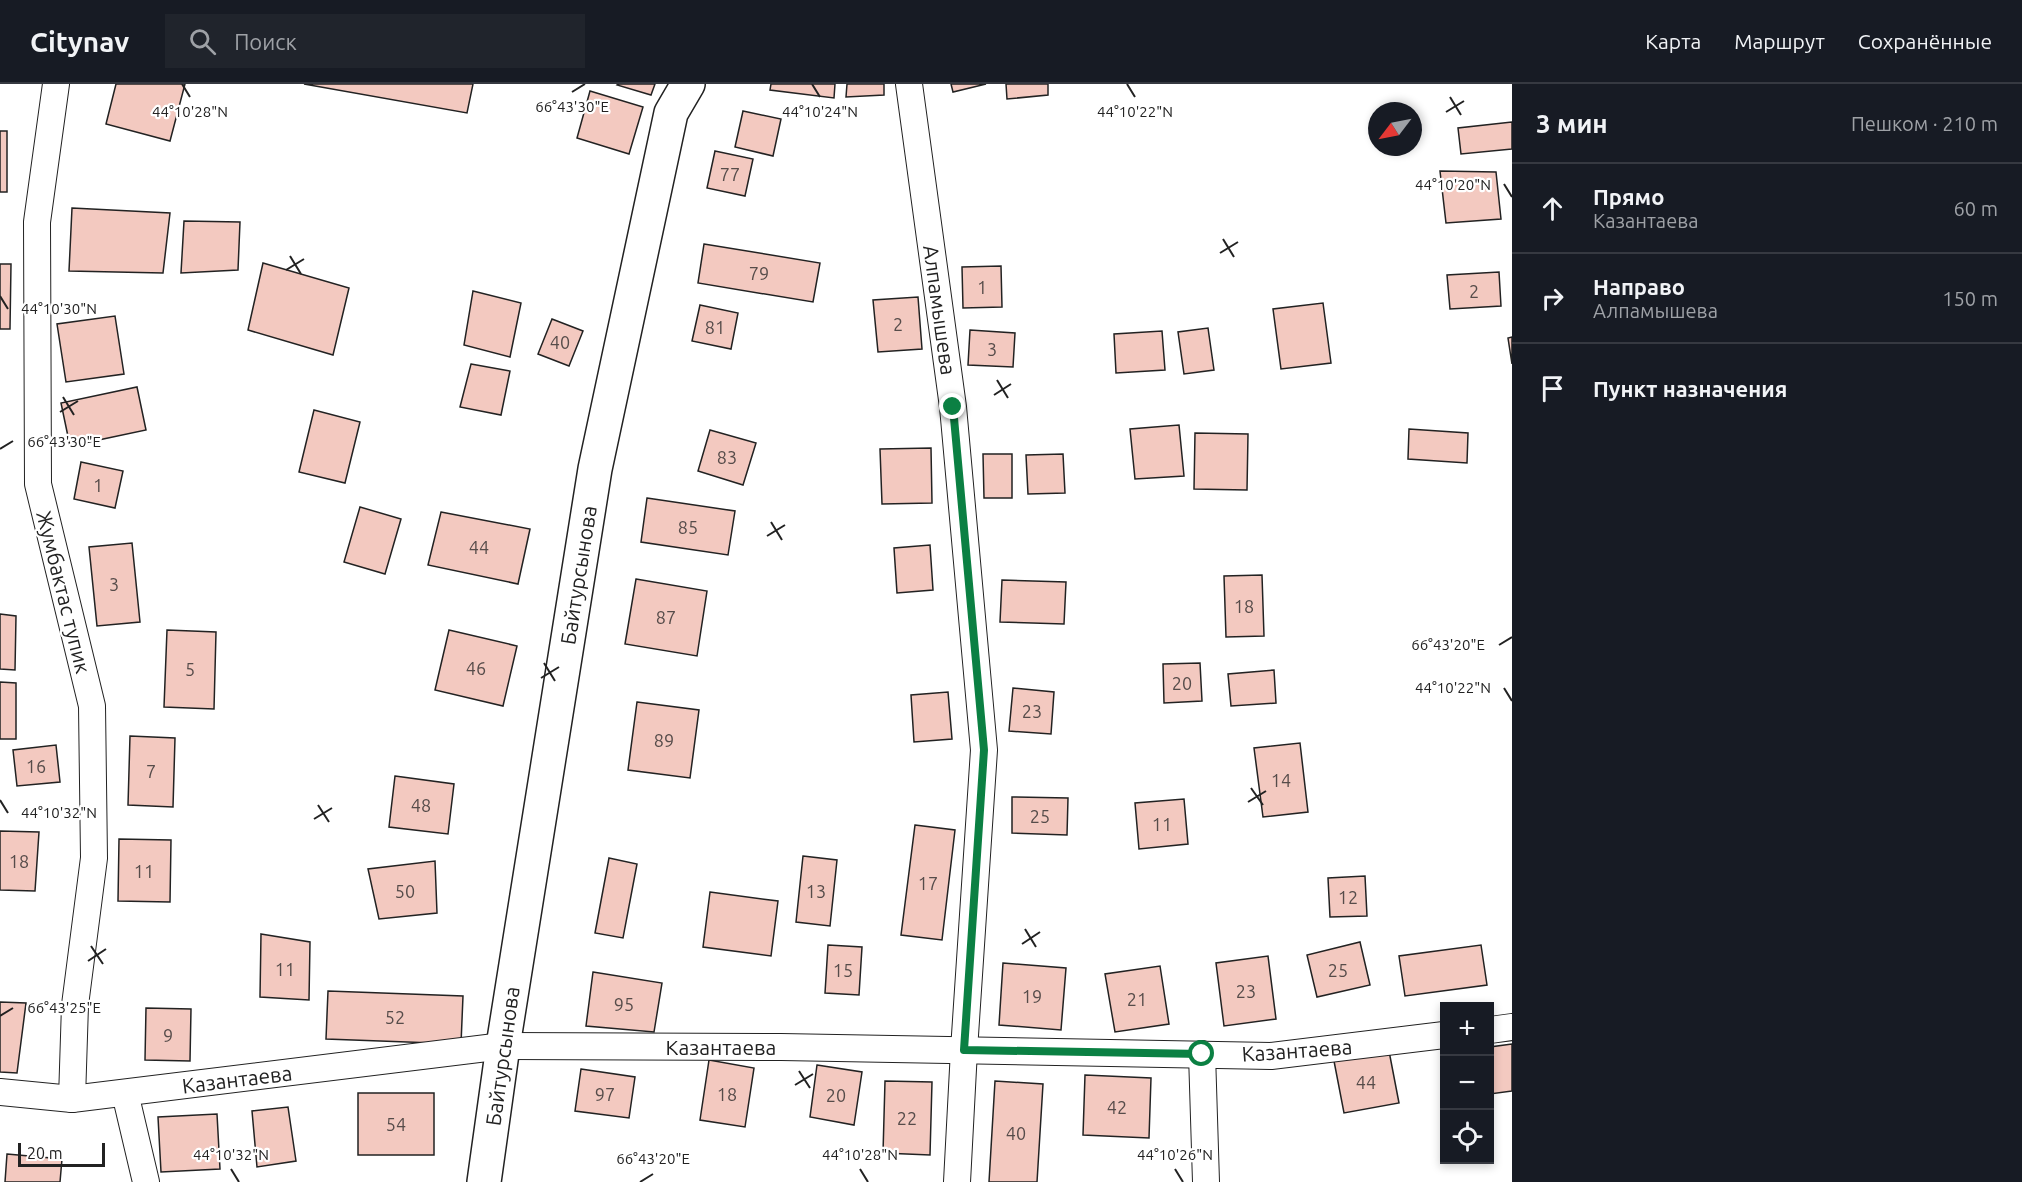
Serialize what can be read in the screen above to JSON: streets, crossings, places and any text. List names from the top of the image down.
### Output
{
  "streets": {
    "main road": ["Байтурсынова"],
    "street": ["Алпамышева", "Жумбактас тупик", "Казантаева"]
  },
  "crossings": [
    ["Алпамышева", "Казантаева"],
    ["Байтурсынова", "Казантаева"],
    ["Жумбактас тупик", "Казантаева"]
  ],
  "house_numbers": [
    "77",
    "79",
    "1",
    "2",
    "2",
    "81",
    "40",
    "3",
    "83",
    "1",
    "85",
    "44",
    "3",
    "18",
    "87",
    "46",
    "5",
    "20",
    "23",
    "89",
    "16",
    "7",
    "14",
    "48",
    "25",
    "11",
    "18",
    "11",
    "17",
    "50",
    "13",
    "12",
    "11",
    "15",
    "25",
    "23",
    "19",
    "21",
    "95",
    "52",
    "9",
    "44",
    "97",
    "18",
    "20",
    "42",
    "22",
    "54",
    "40"
  ],
  "scale_bar": "20 m",
  "north": "bottom left",
  "page": {
    "header": "Citynav",
    "search": "Поиск",
    "nav": ["Карта", "Маршрут", "Сохранённые"],
    "heading": ["3 мин", "Пешком · 210 m"],
    "list": [
      ["Прямо", "Казантаева", "60 m"],
      ["Направо", "Алпамышева", "150 m"],
      "Пункт назначения"
    ],
    "map_buttons": ["+", "−"],
    "scale": "20 m"
  },
  "coordinates": [
    "66°43'30\"E",
    "44°10'22\"N",
    "44°10'28\"N",
    "44°10'24\"N",
    "44°10'20\"N",
    "44°10'30\"N",
    "66°43'20\"E",
    "44°10'32\"N",
    "66°43'25\"E",
    "44°10'26\"N"
  ]
}
